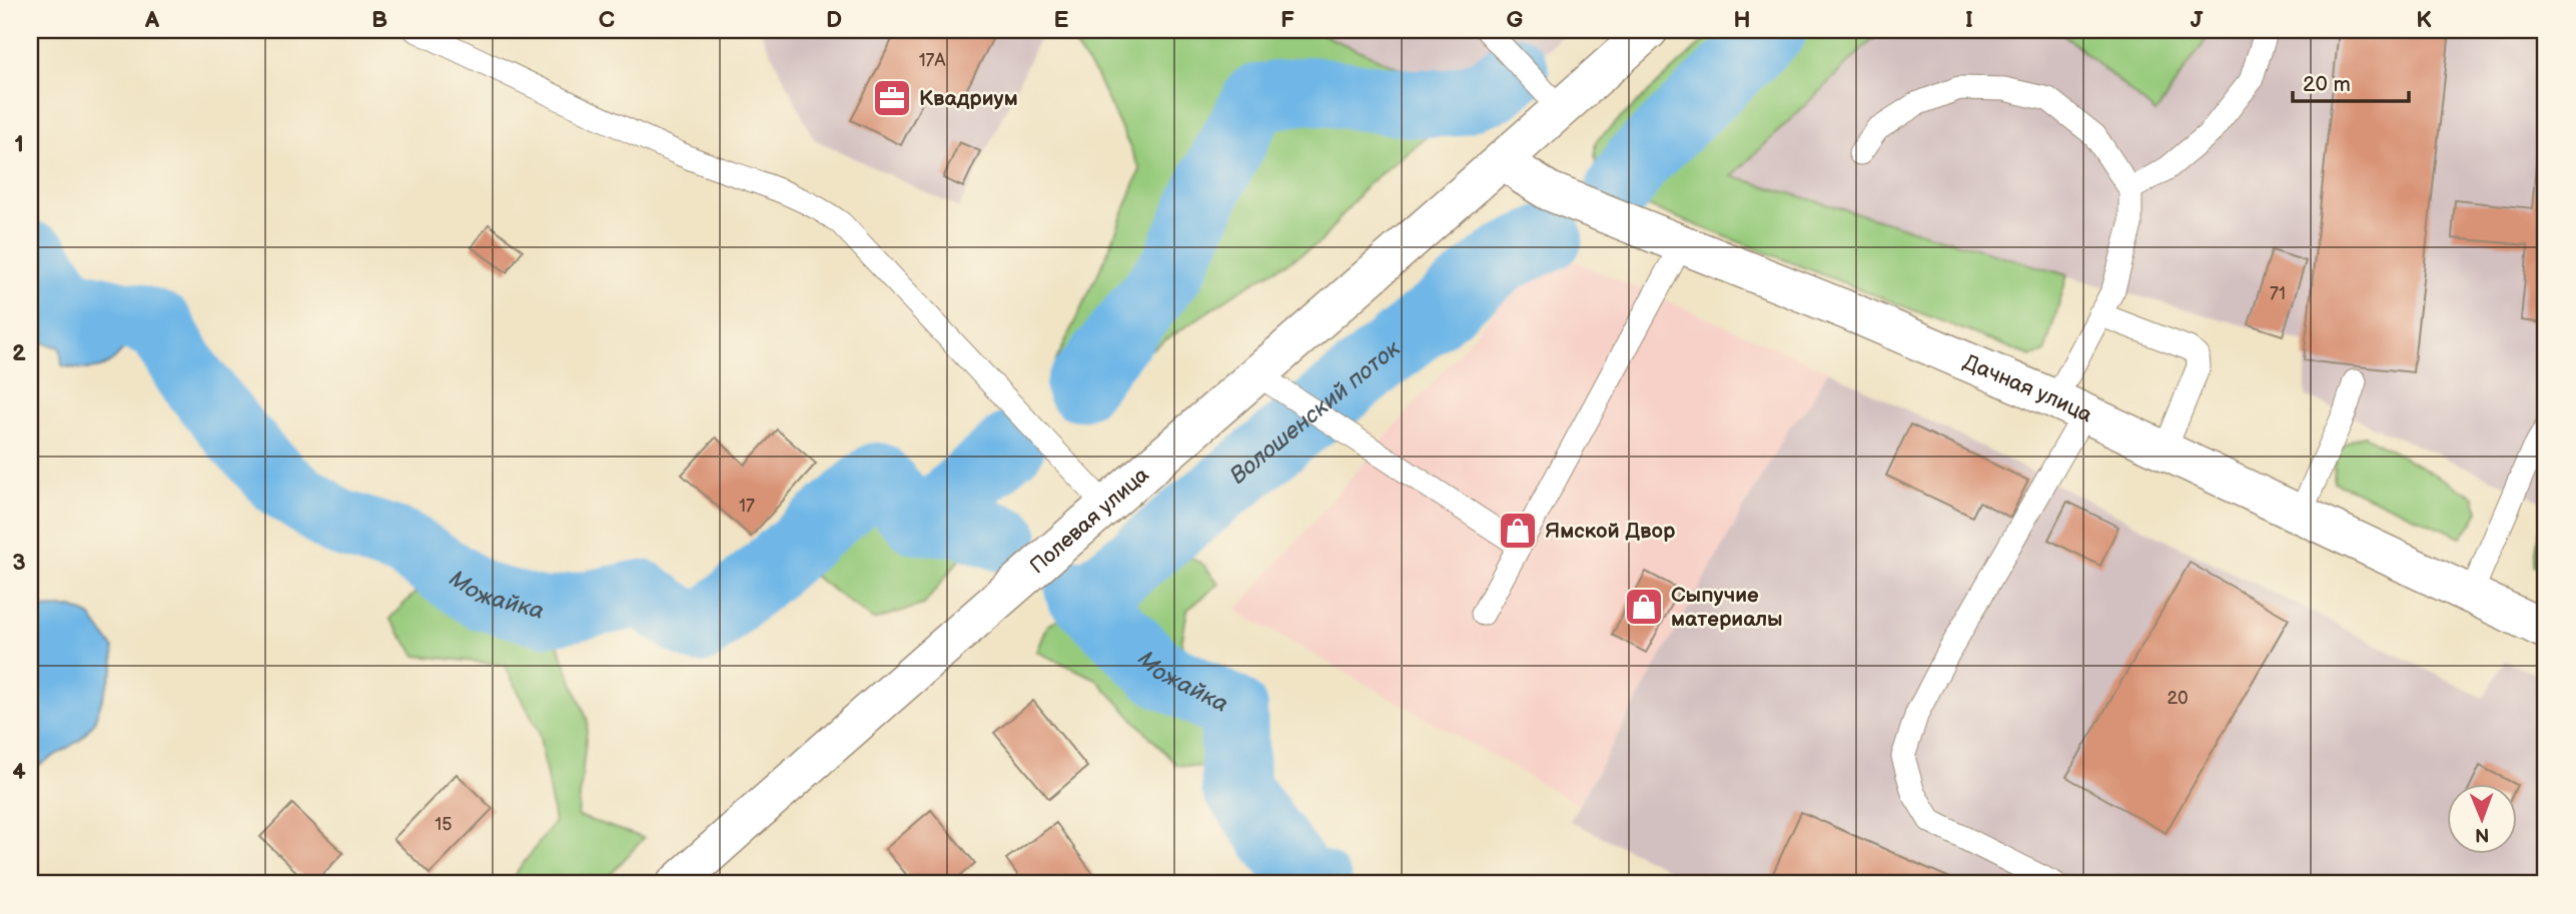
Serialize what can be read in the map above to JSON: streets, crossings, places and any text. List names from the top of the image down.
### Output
{
  "streets": {
    "main road": ["Дачная улица", "Полевая улица"]
  },
  "crossings": [
    ["Дачная улица", "Полевая улица"]
  ],
  "water": ["Волошенский поток", "Можайка"],
  "places": {
    "office": ["Квадриум"],
    "shop": ["Ямской Двор", "Сыпучие материалы"]
  },
  "house_numbers": [
    "17А",
    "71",
    "17",
    "20",
    "15"
  ],
  "scale_bar": "20 m",
  "north": "bottom",
  "grid": {
    "columns": [
      "A",
      "B",
      "C",
      "D",
      "E",
      "F",
      "G",
      "H",
      "I",
      "J",
      "K"
    ],
    "rows": [
      "1",
      "2",
      "3",
      "4"
    ]
  }
}
